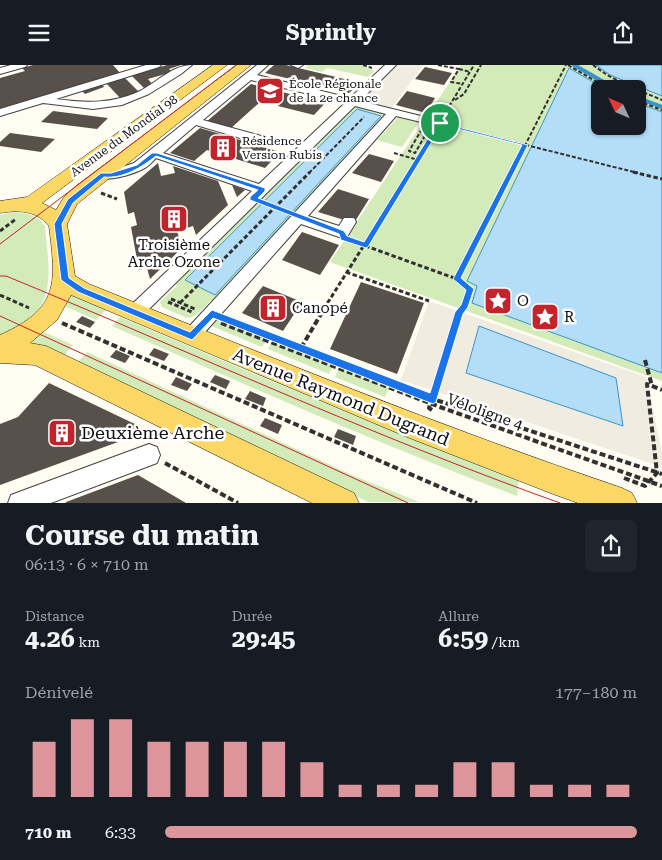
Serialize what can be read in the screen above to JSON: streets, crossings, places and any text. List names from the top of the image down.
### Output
{
  "streets": {
    "main road": ["Avenue du Mondial 98", "Avenue Raymond Dugrand"],
    "path": ["Véloligne 4"]
  },
  "crossings": [
    ["Avenue Raymond Dugrand", "Véloligne 4"]
  ],
  "places": {
    "school or university": ["École Régionale de la 2e chance"],
    "building": [
      "Résidence Version Rubis",
      "Troisième Arche Ozone",
      "Canopé",
      "Deuxième Arche"
    ],
    "place": ["O", "R"]
  },
  "north": "top left",
  "page": {
    "header": "Sprintly",
    "heading": ["Course du matin", "06:13 · 6 × 710 m"],
    "stats": [
      ["Distance", "4.26 km"],
      ["Durée", "29:45"],
      ["Allure", "6:59 /km"]
    ],
    "chart": ["Dénivelé", "177–180 m"],
    "list": [
      {
        "name": "710 m",
        "note": "6:33"
      }
    ]
  }
}
